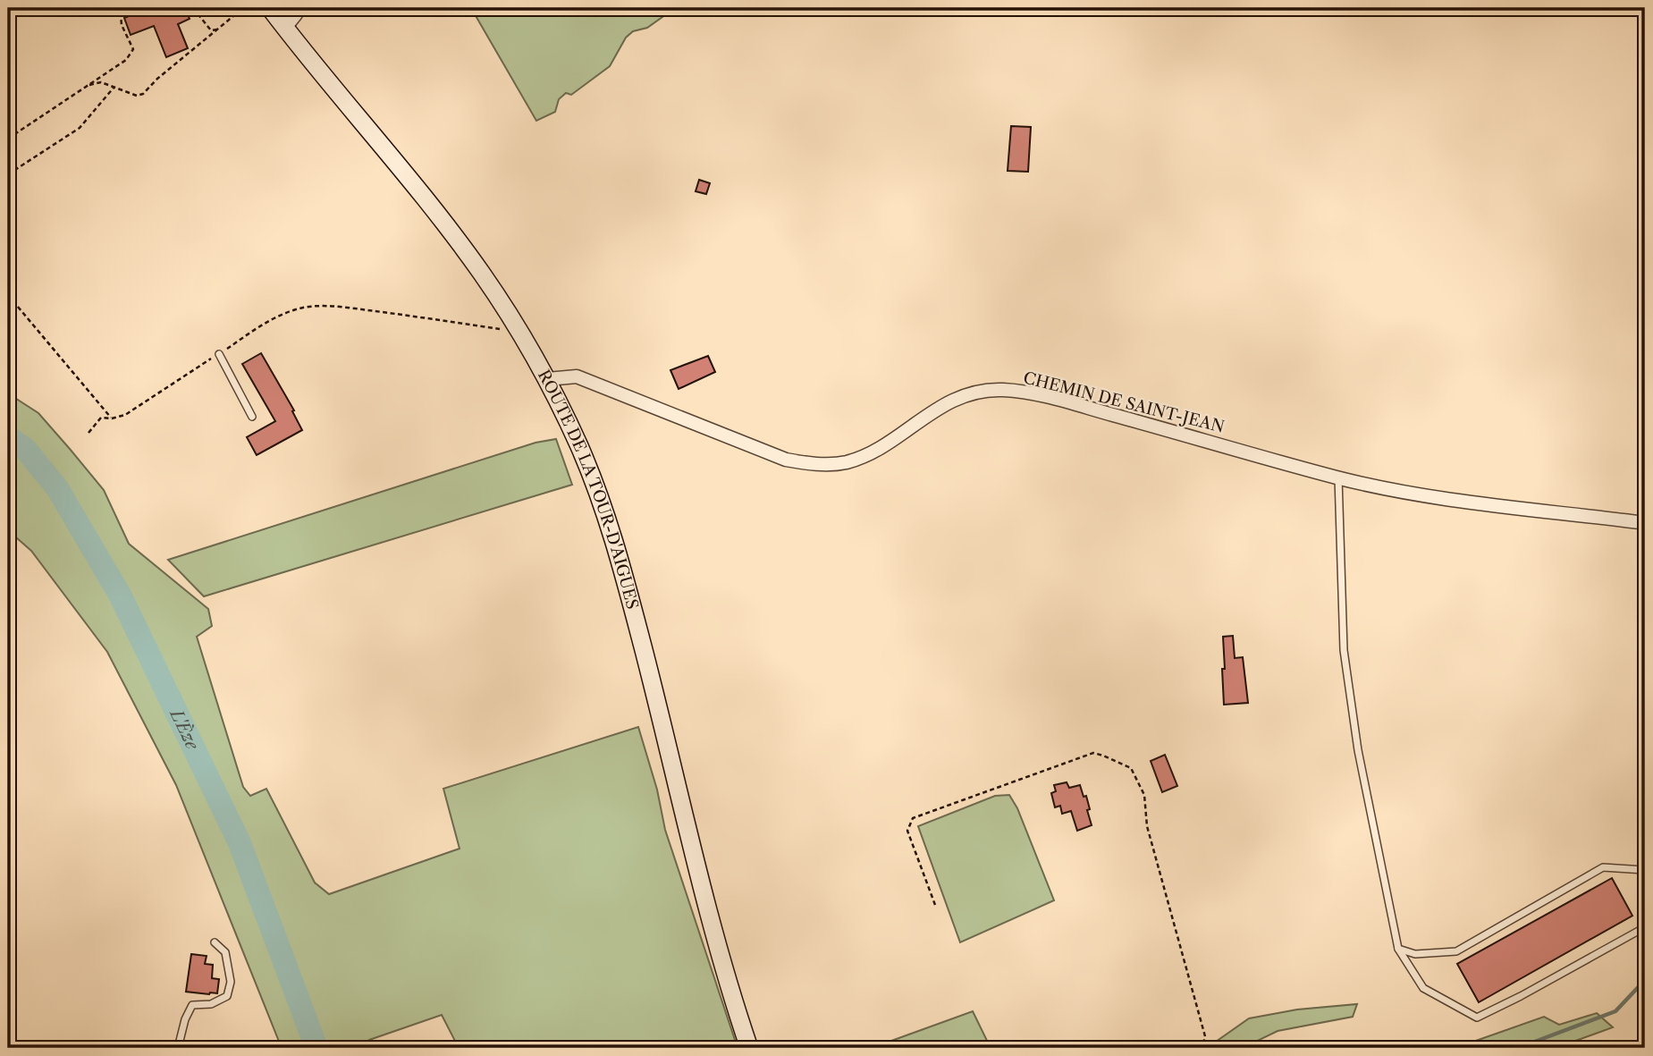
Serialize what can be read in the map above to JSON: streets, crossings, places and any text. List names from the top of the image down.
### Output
{
  "streets": {
    "main road": ["ROUTE DE LA TOUR-D'AIGUES"],
    "street": ["CHEMIN DE SAINT-JEAN"]
  },
  "crossings": [
    ["CHEMIN DE SAINT-JEAN", "ROUTE DE LA TOUR-D'AIGUES"]
  ],
  "water": ["L'Èze"]
}
